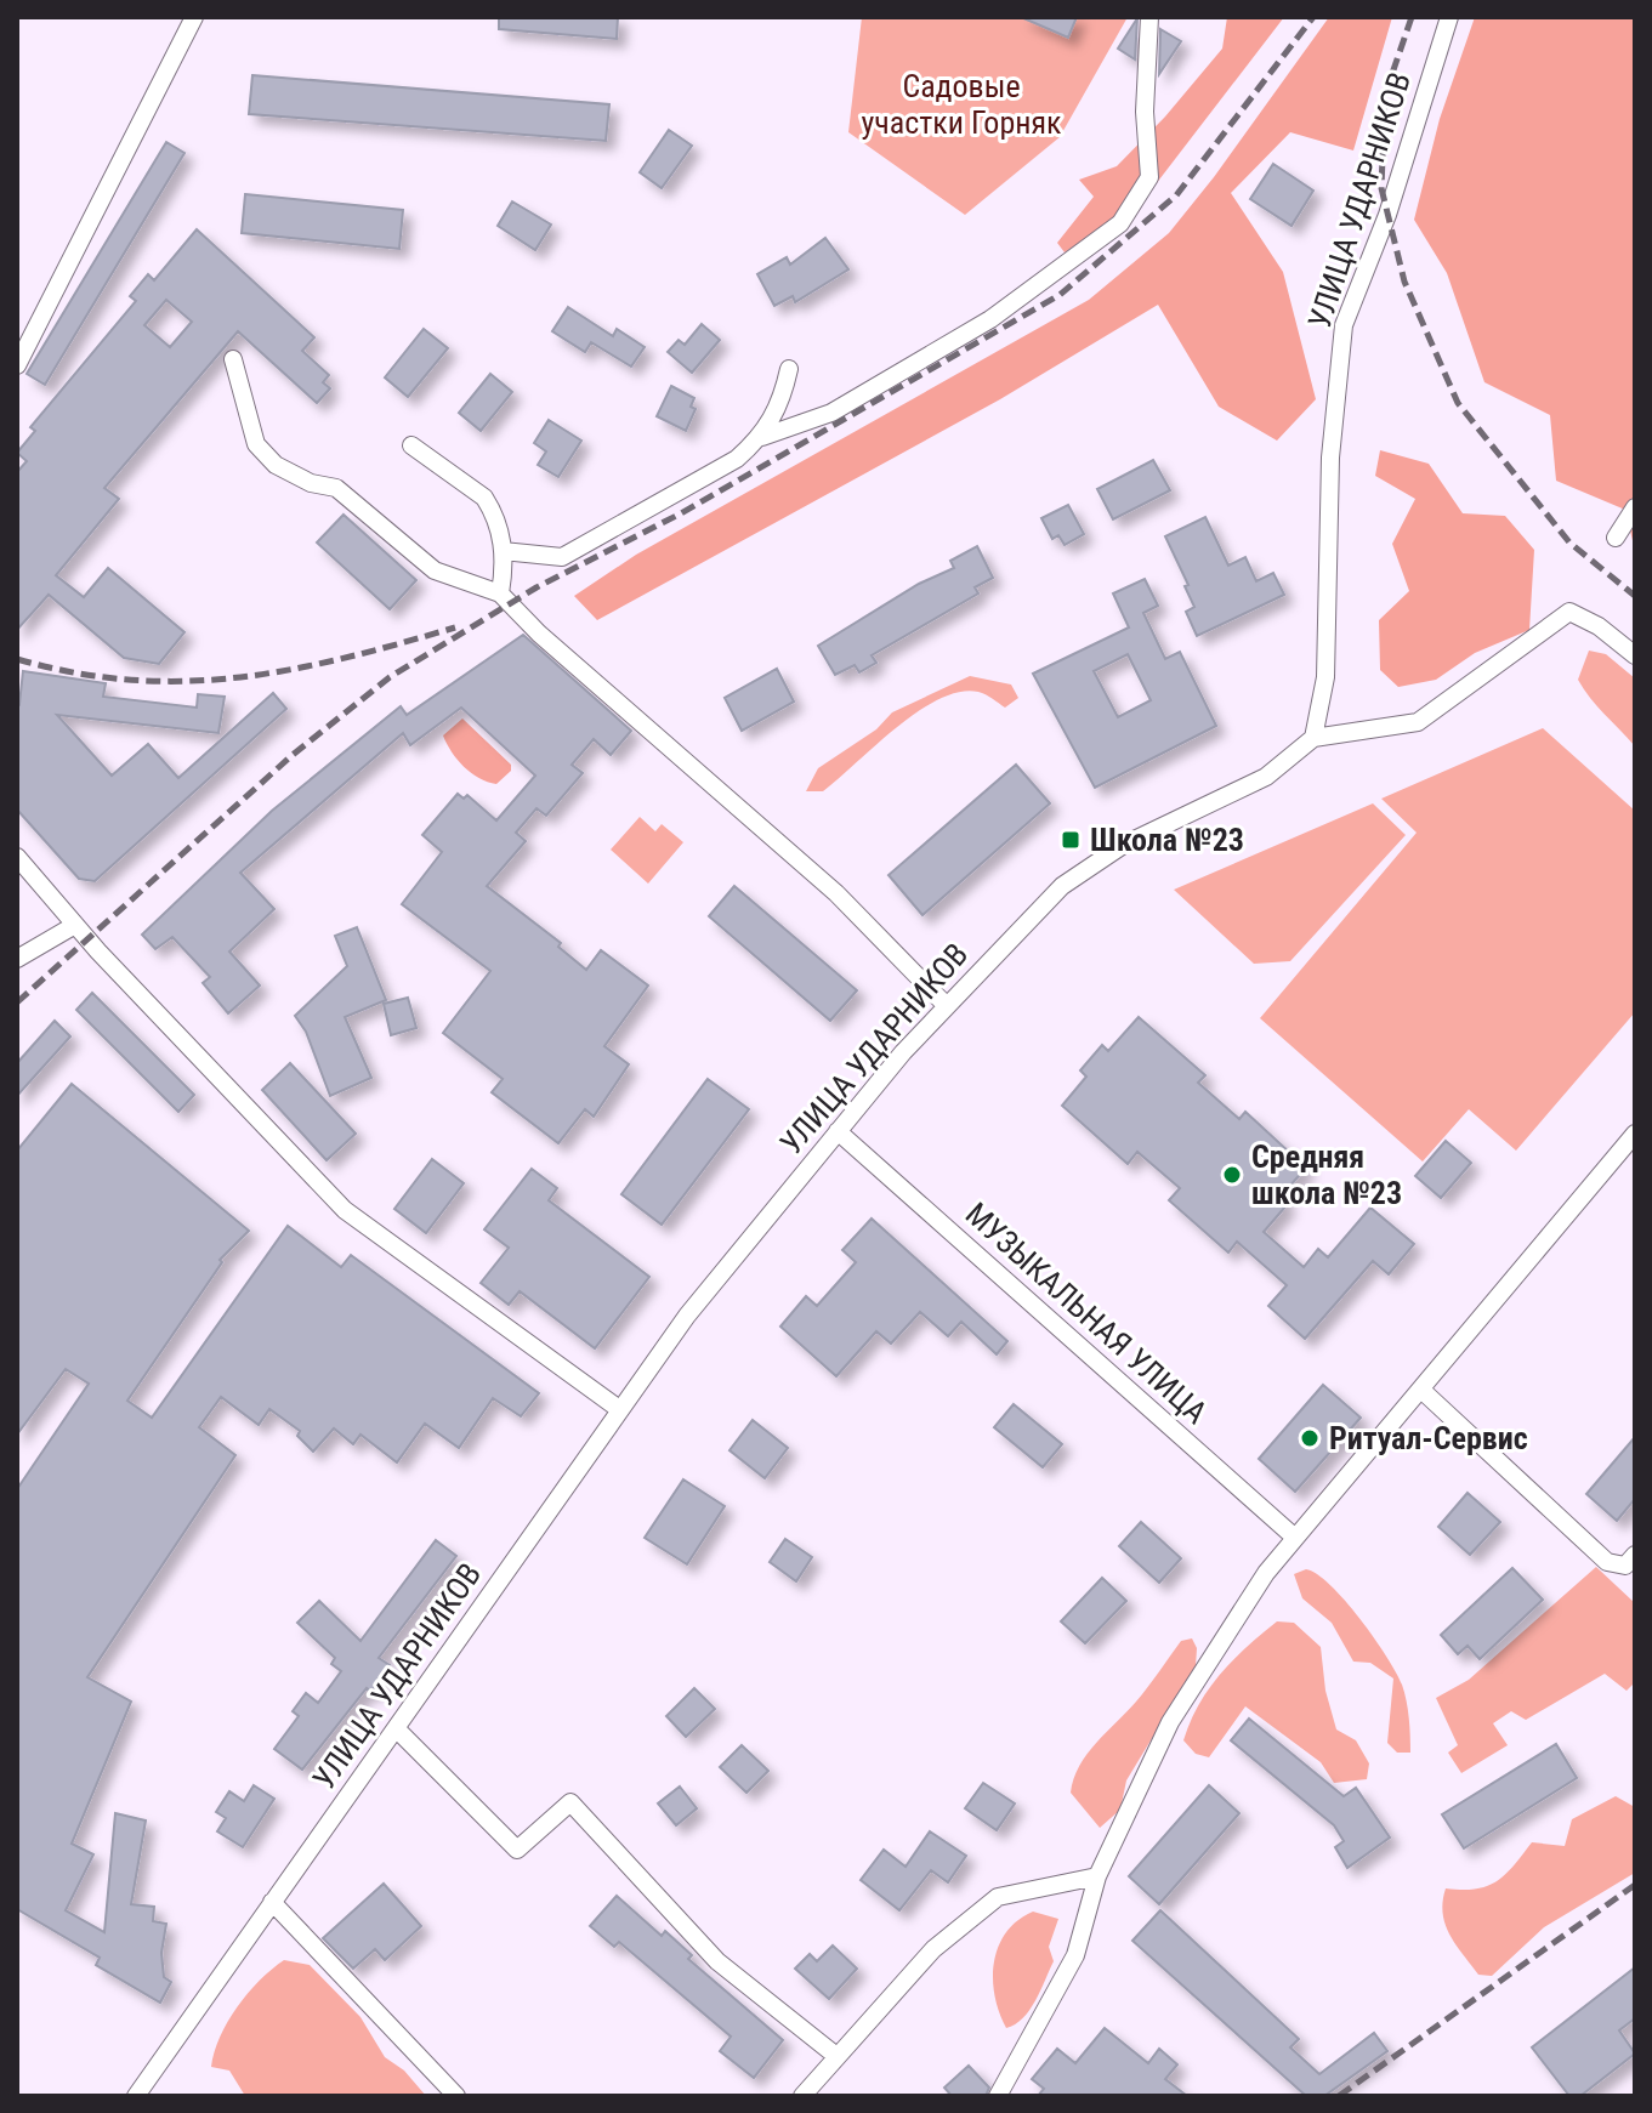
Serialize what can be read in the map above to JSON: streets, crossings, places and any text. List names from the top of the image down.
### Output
{
  "streets": {
    "street": ["УЛИЦА УДАРНИКОВ", "МУЗЫКАЛЬНАЯ УЛИЦА"]
  },
  "crossings": [
    ["УЛИЦА УДАРНИКОВ", "МУЗЫКАЛЬНАЯ УЛИЦА"]
  ],
  "parks": ["Садовые участки Горняк"],
  "places": {
    "transit": ["Школа №23"],
    "other": ["Средняя школа №23", "Ритуал-Сервис"]
  }
}
